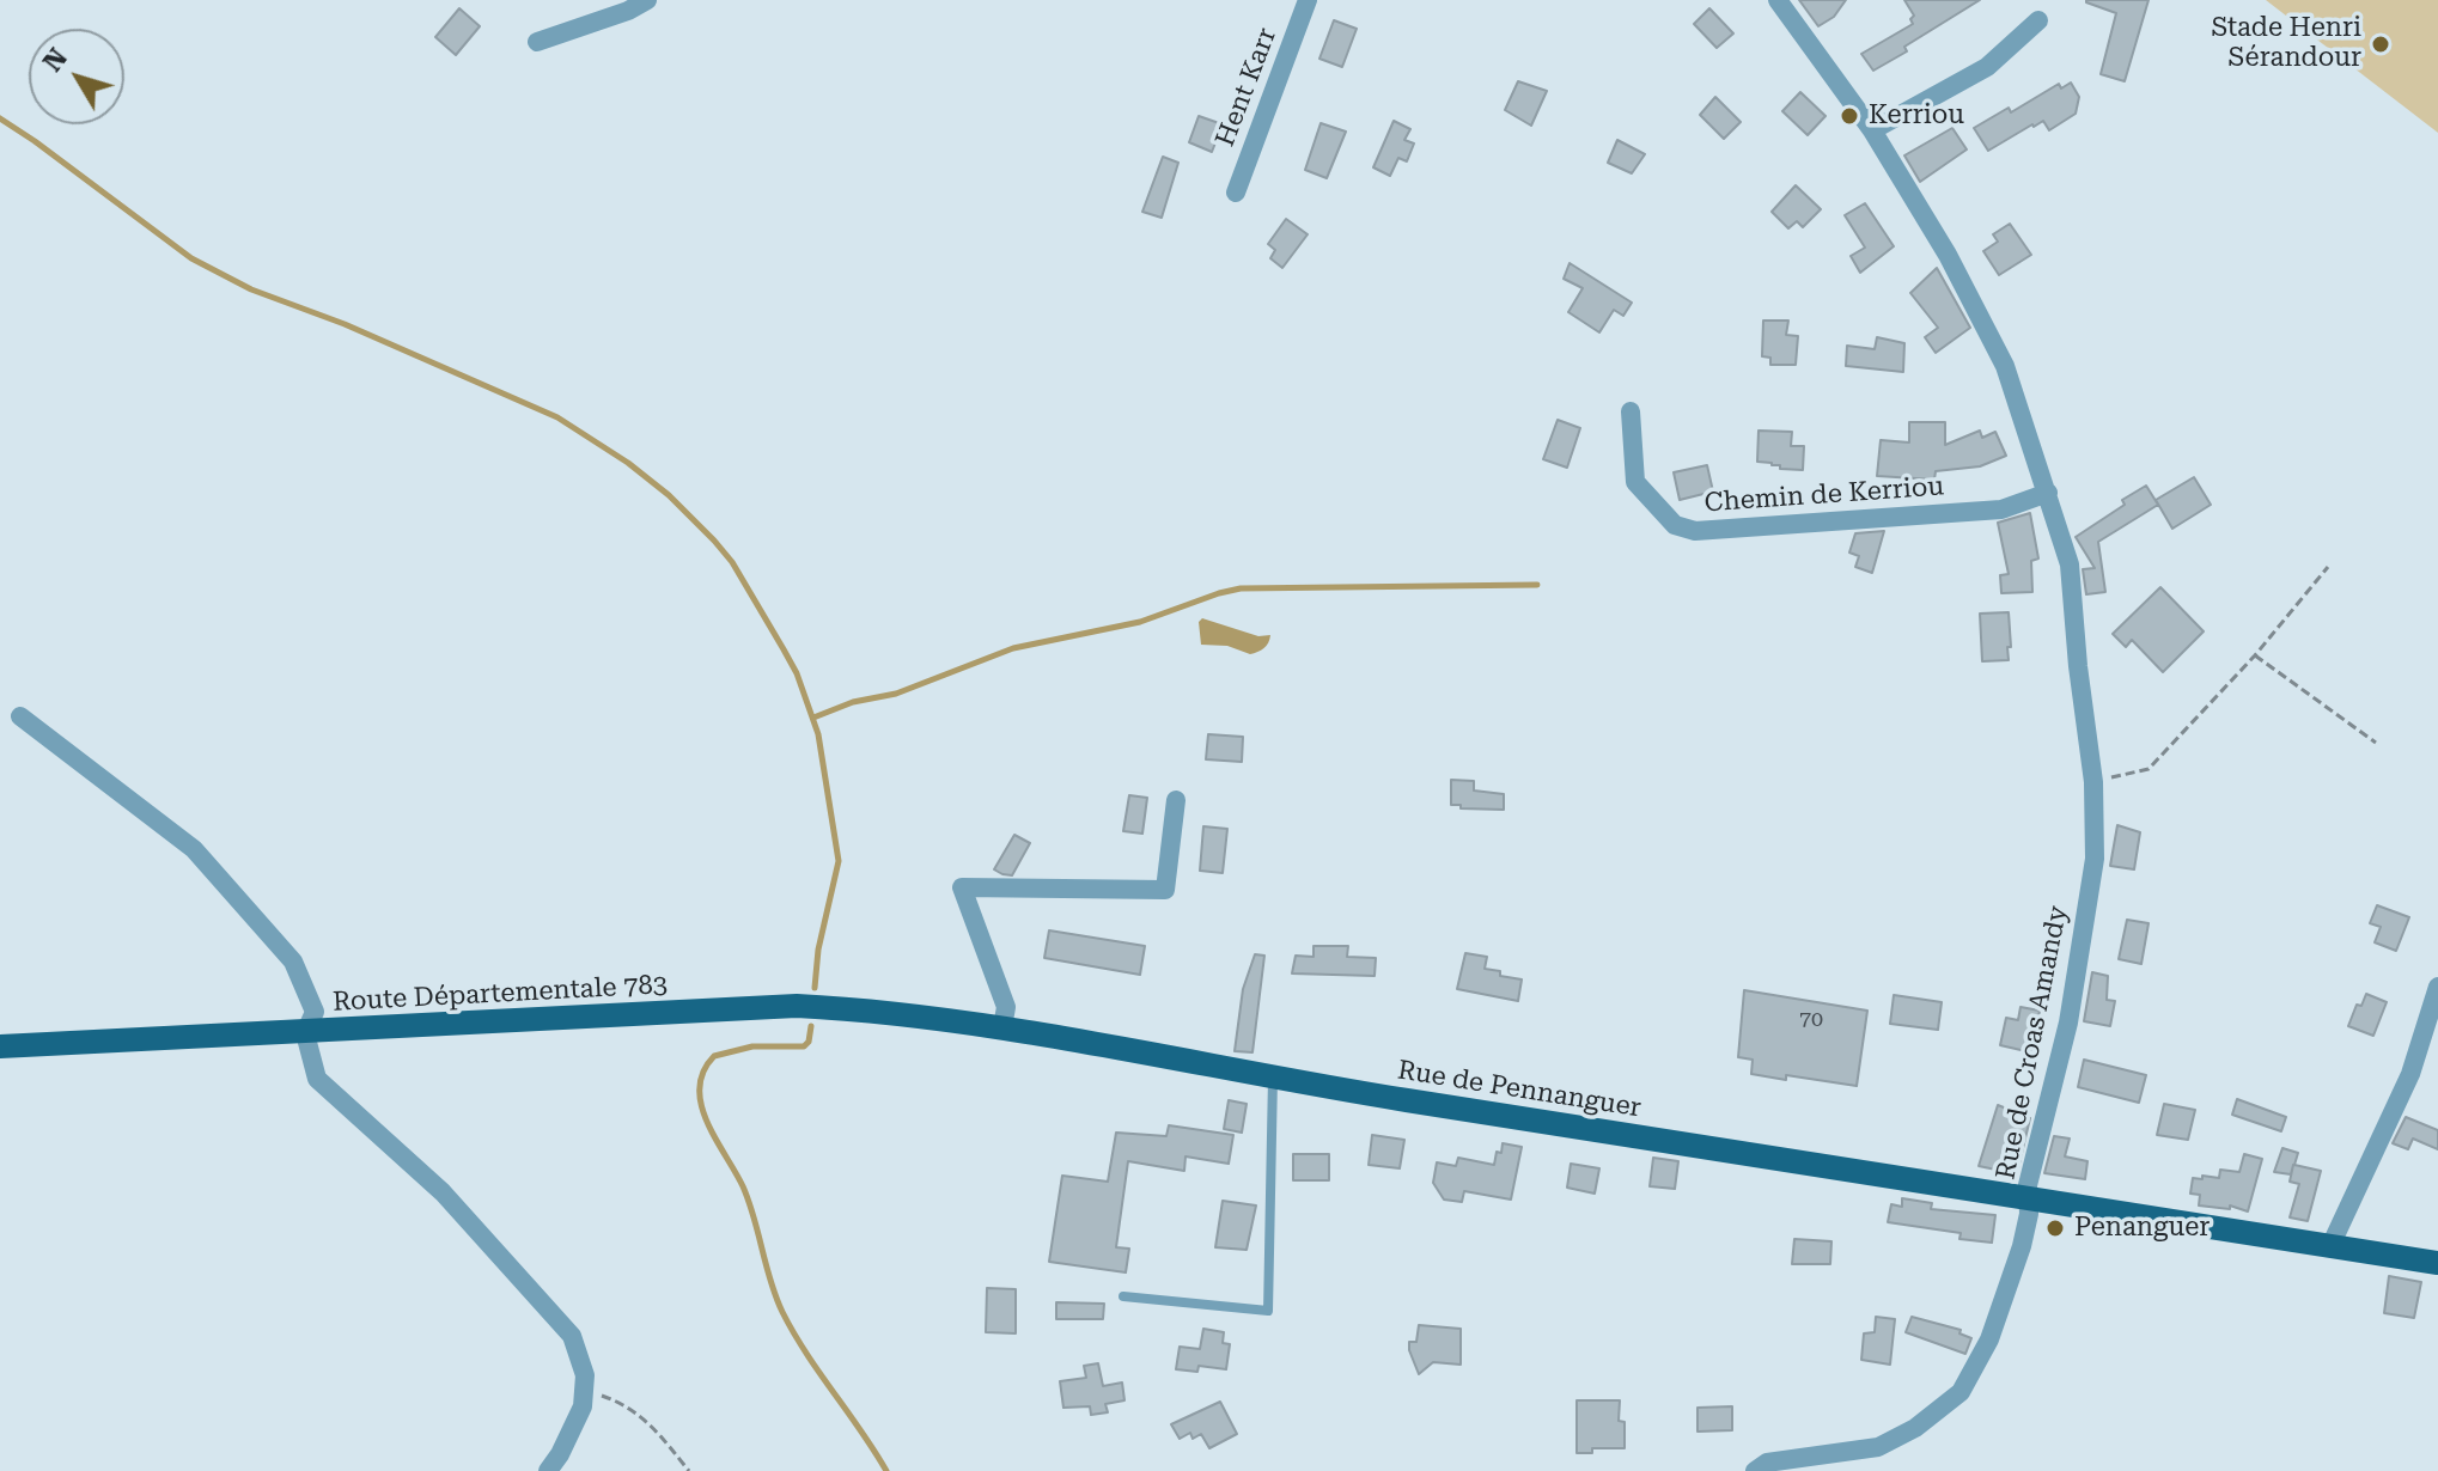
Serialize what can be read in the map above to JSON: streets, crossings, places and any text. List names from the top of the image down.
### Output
{
  "streets": {
    "main road": ["Route Départementale 783", "Rue de Pennanguer"],
    "street": ["Hent Karr", "Chemin de Kerriou", "Rue de Croas Amandy"]
  },
  "crossings": [
    ["Chemin de Kerriou", "Rue de Croas Amandy"],
    ["Route Départementale 783", "Rue de Pennanguer"],
    ["Rue de Croas Amandy", "Rue de Pennanguer"]
  ],
  "places": ["Stade Henri Sérandour", "Kerriou", "Penanguer"],
  "house_numbers": ["70"],
  "north": "top left"
}
